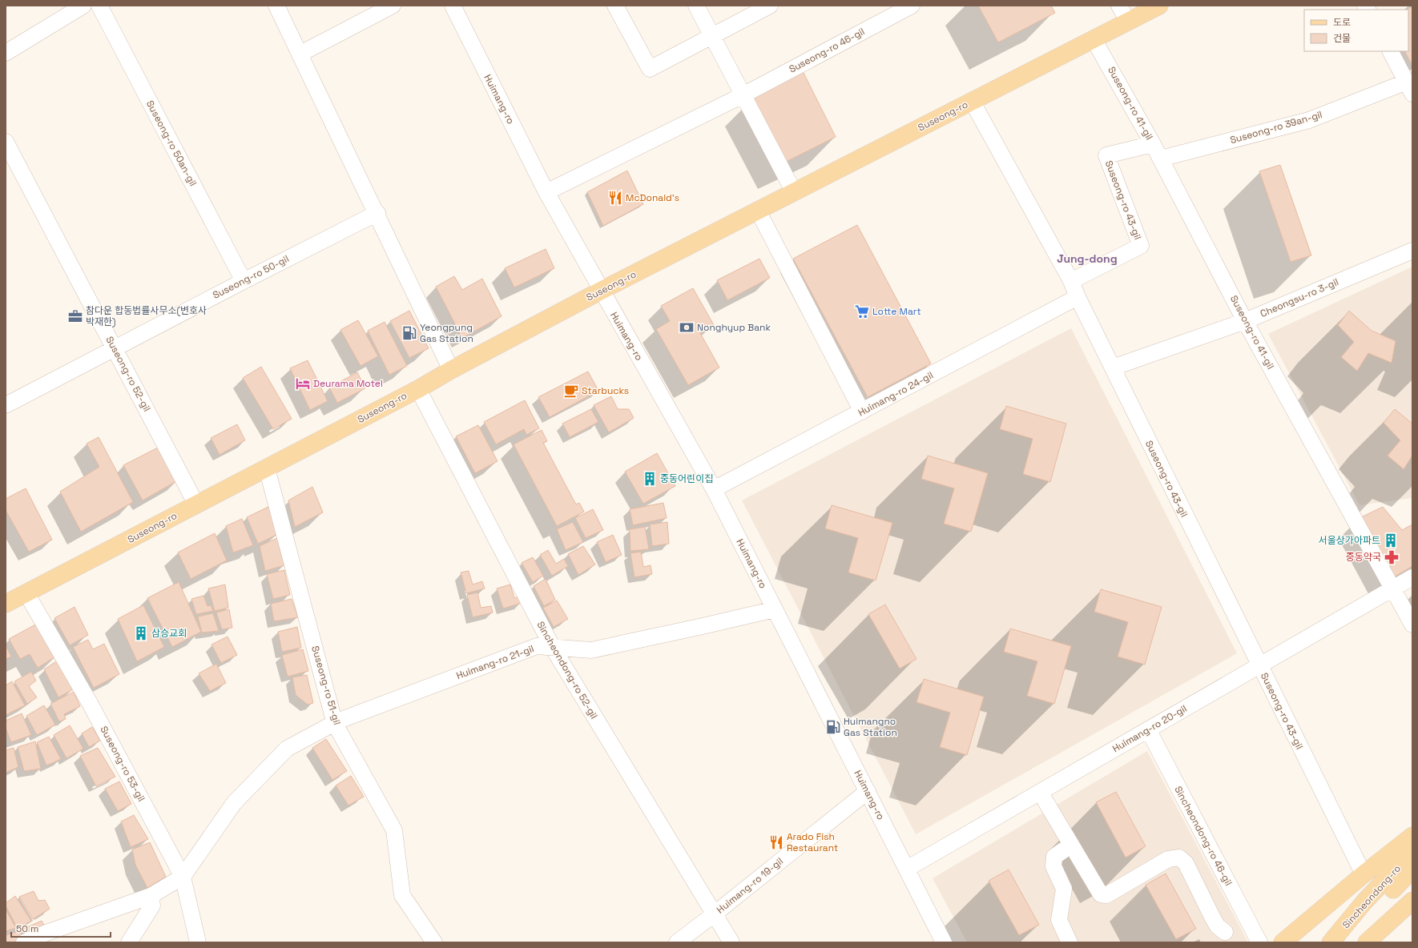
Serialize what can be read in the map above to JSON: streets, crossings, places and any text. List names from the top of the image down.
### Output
{
  "streets": {
    "main road": ["Suseong-ro", "Sincheondong-ro"],
    "street": [
      "Suseong-ro 46-gil",
      "Huimang-ro",
      "Suseong-ro 41-gil",
      "Suseong-ro 39an-gil",
      "Suseong-ro 50an-gil",
      "Suseong-ro 43-gil",
      "Suseong-ro 50-gil",
      "Cheongsu-ro 3-gil",
      "Suseong-ro 52-gil",
      "Huimang-ro 24-gil",
      "Huimang-ro 21-gil",
      "Sincheondong-ro 52-gil",
      "Suseong-ro 51-gil",
      "Huimang-ro 20-gil",
      "Suseong-ro 53-gil",
      "Sincheondong-ro 46-gil",
      "Huimang-ro 19-gil"
    ]
  },
  "crossings": [
    ["Huimang-ro", "Suseong-ro"],
    ["Huimang-ro", "Huimang-ro 24-gil"],
    ["Huimang-ro", "Huimang-ro 21-gil"],
    ["Huimang-ro", "Huimang-ro 20-gil"],
    ["Huimang-ro", "Huimang-ro 19-gil"],
    ["Suseong-ro 41-gil", "Suseong-ro"],
    ["Suseong-ro 41-gil", "Suseong-ro 39an-gil"],
    ["Suseong-ro 41-gil", "Suseong-ro 43-gil"],
    ["Suseong-ro 41-gil", "Cheongsu-ro 3-gil"],
    ["Suseong-ro 41-gil", "Huimang-ro 20-gil"],
    ["Suseong-ro", "Suseong-ro 52-gil"],
    ["Suseong-ro", "Sincheondong-ro 52-gil"],
    ["Suseong-ro", "Suseong-ro 51-gil"],
    ["Suseong-ro", "Suseong-ro 53-gil"],
    ["Suseong-ro 50an-gil", "Suseong-ro 50-gil"],
    ["Suseong-ro 43-gil", "Cheongsu-ro 3-gil"],
    ["Suseong-ro 43-gil", "Huimang-ro 24-gil"],
    ["Suseong-ro 43-gil", "Huimang-ro 20-gil"],
    ["Suseong-ro 50-gil", "Suseong-ro 52-gil"],
    ["Huimang-ro 21-gil", "Sincheondong-ro 52-gil"],
    ["Huimang-ro 21-gil", "Suseong-ro 51-gil"],
    ["Huimang-ro 21-gil", "Suseong-ro 53-gil"],
    ["Sincheondong-ro 52-gil", "Huimang-ro 19-gil"],
    ["Huimang-ro 20-gil", "Sincheondong-ro 46-gil"]
  ],
  "districts": ["Jung-dong"],
  "places": {
    "restaurant": ["McDonald's", "Arado Fish Restaurant"],
    "supermarket": ["Lotte Mart"],
    "office": ["참다운 합동법률사무소(변호사 박재한)"],
    "bank": ["Nonghyup Bank"],
    "fuel station": ["Yeongpung Gas Station", "Huimangno Gas Station"],
    "hotel": ["Deurama Motel"],
    "cafe": ["Starbucks"],
    "building": ["중동어린이집", "서울상가아파트", "삼승교회"],
    "pharmacy": ["중동약국"]
  },
  "legend": ["도로", "건물"],
  "scale_bar": "50 m"
}
